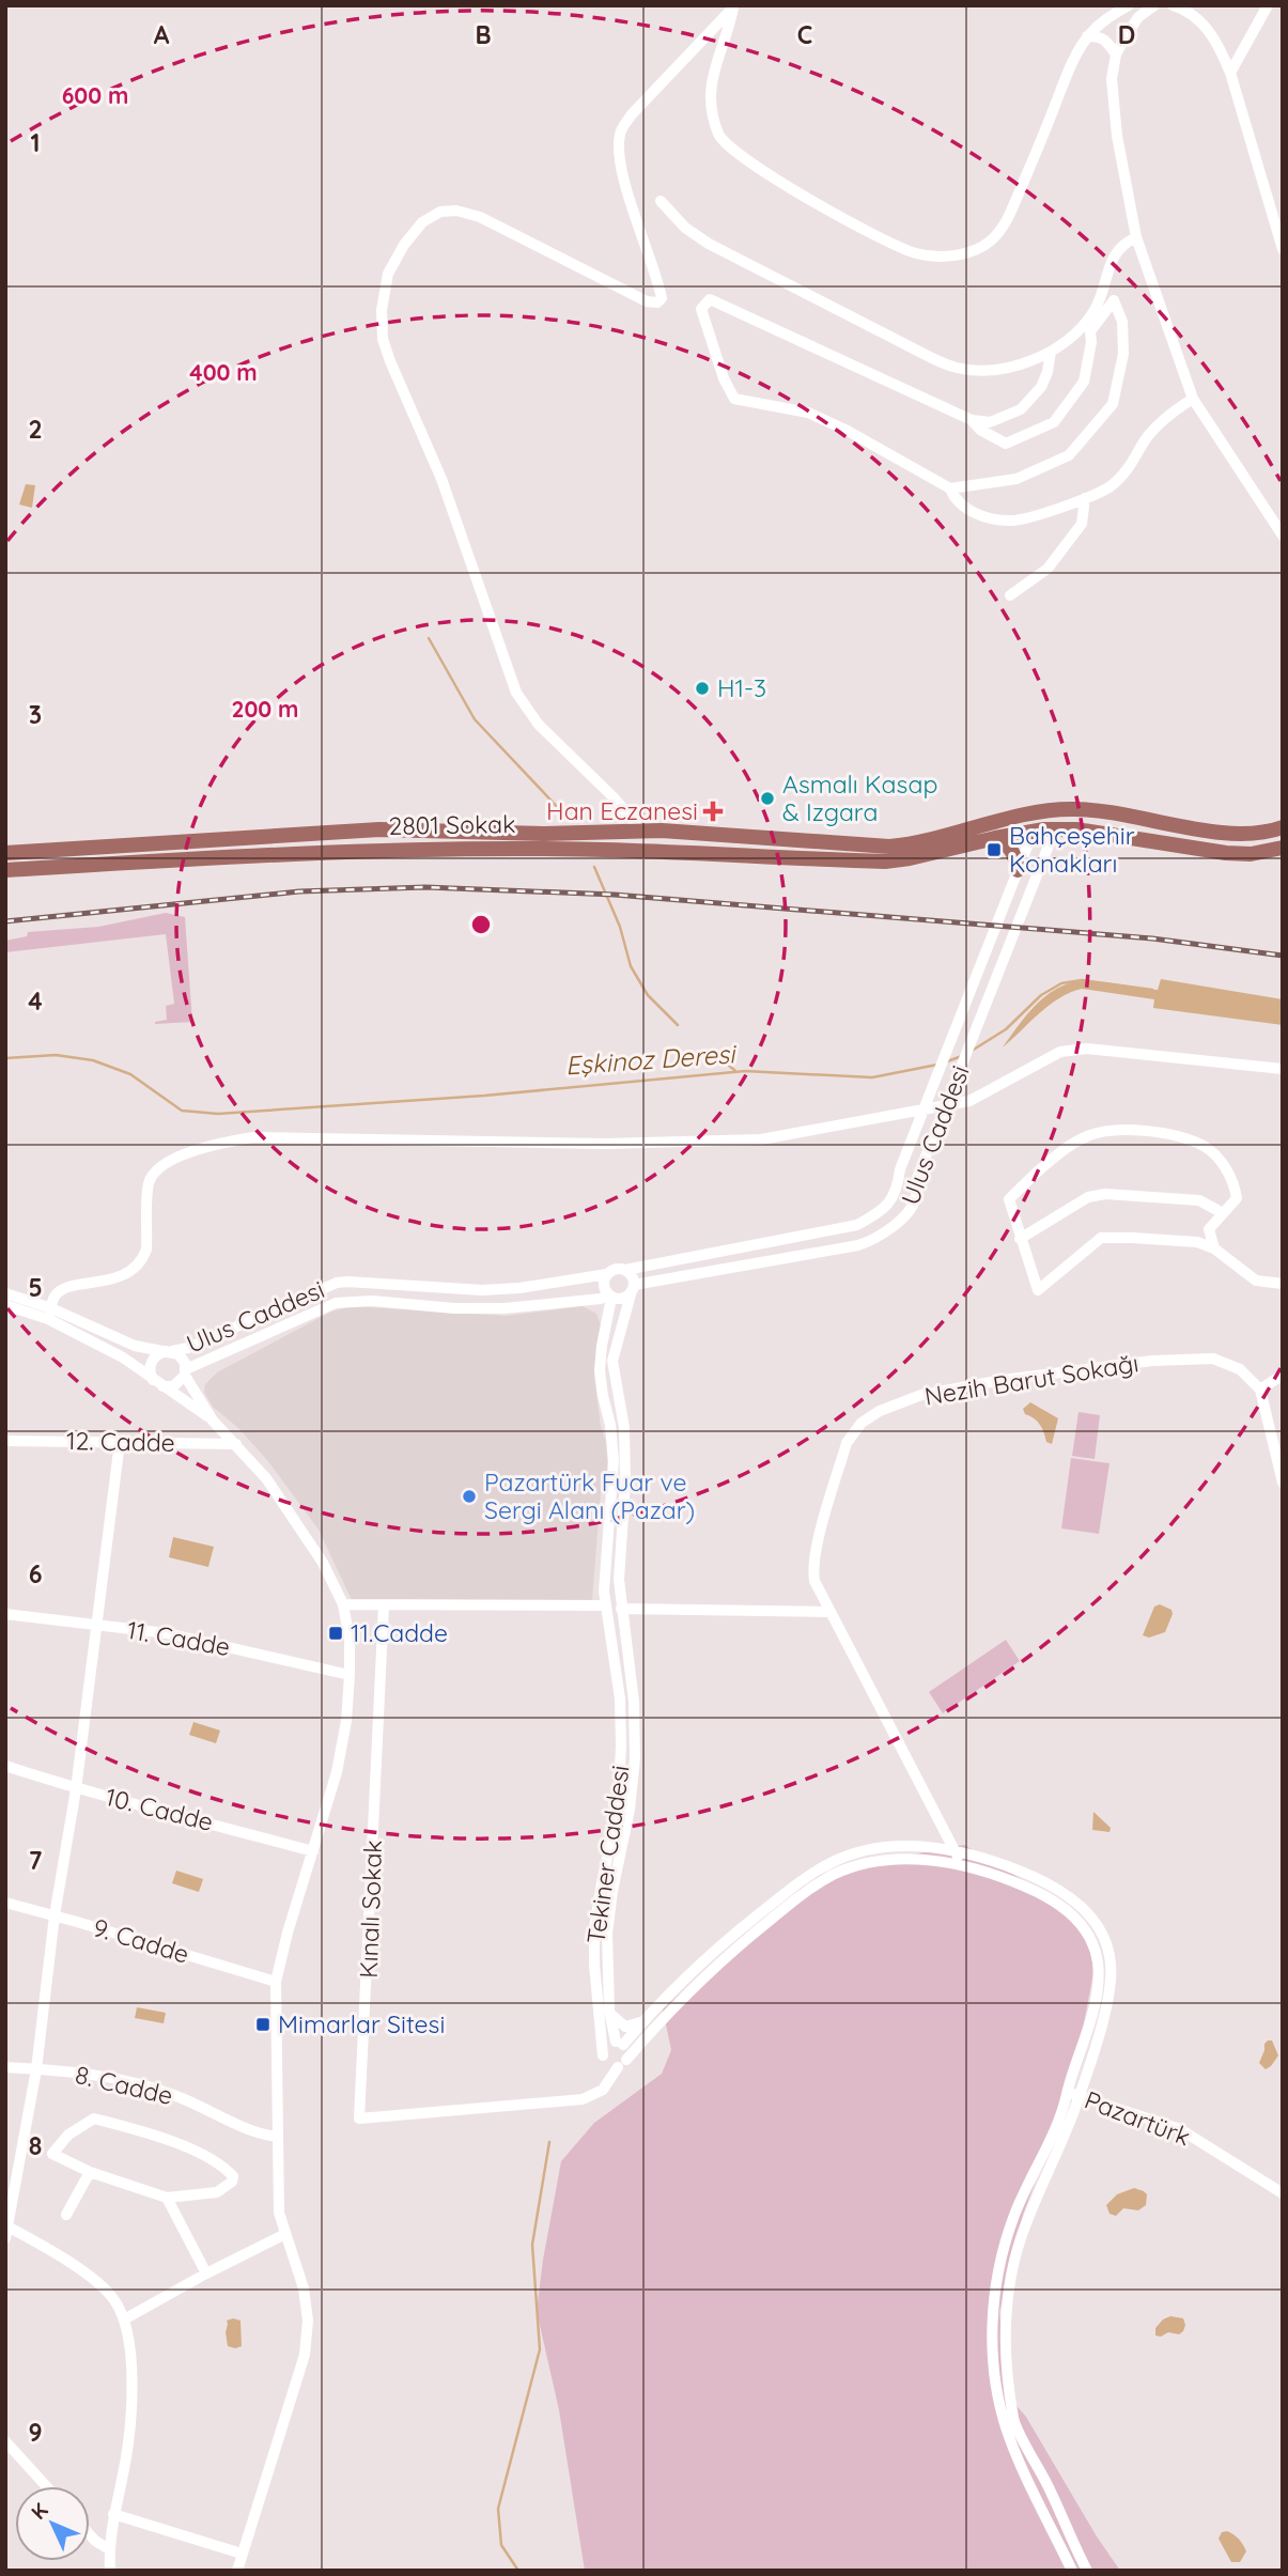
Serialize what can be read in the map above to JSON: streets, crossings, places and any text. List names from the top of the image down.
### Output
{
  "streets": {
    "main road": ["2801 Sokak"],
    "street": [
      "Ulus Caddesi",
      "Nezih Barut Sokağı",
      "12. Cadde",
      "11. Cadde",
      "10. Cadde",
      "Tekiner Caddesi",
      "Kınalı Sokak",
      "9. Cadde",
      "8. Cadde",
      "Pazartürk"
    ]
  },
  "crossings": [
    ["2801 Sokak", "Ulus Caddesi"],
    ["Ulus Caddesi", "Tekiner Caddesi"],
    ["Tekiner Caddesi", "Kınalı Sokak"]
  ],
  "water": ["Eşkinoz Deresi"],
  "places": {
    "other": ["H1-3", "Asmalı Kasap & Izgara", "Pazartürk Fuar ve Sergi Alanı (Pazar)"],
    "health": ["Han Eczanesi"],
    "transit": ["Bahçeşehir Konakları", "11.Cadde", "Mimarlar Sitesi"]
  },
  "north": "top left",
  "grid": {
    "columns": [
      "A",
      "B",
      "C",
      "D"
    ],
    "rows": [
      "1",
      "2",
      "3",
      "4",
      "5",
      "6",
      "7",
      "8",
      "9"
    ]
  },
  "rings": ["600 m", "400 m", "200 m"]
}
